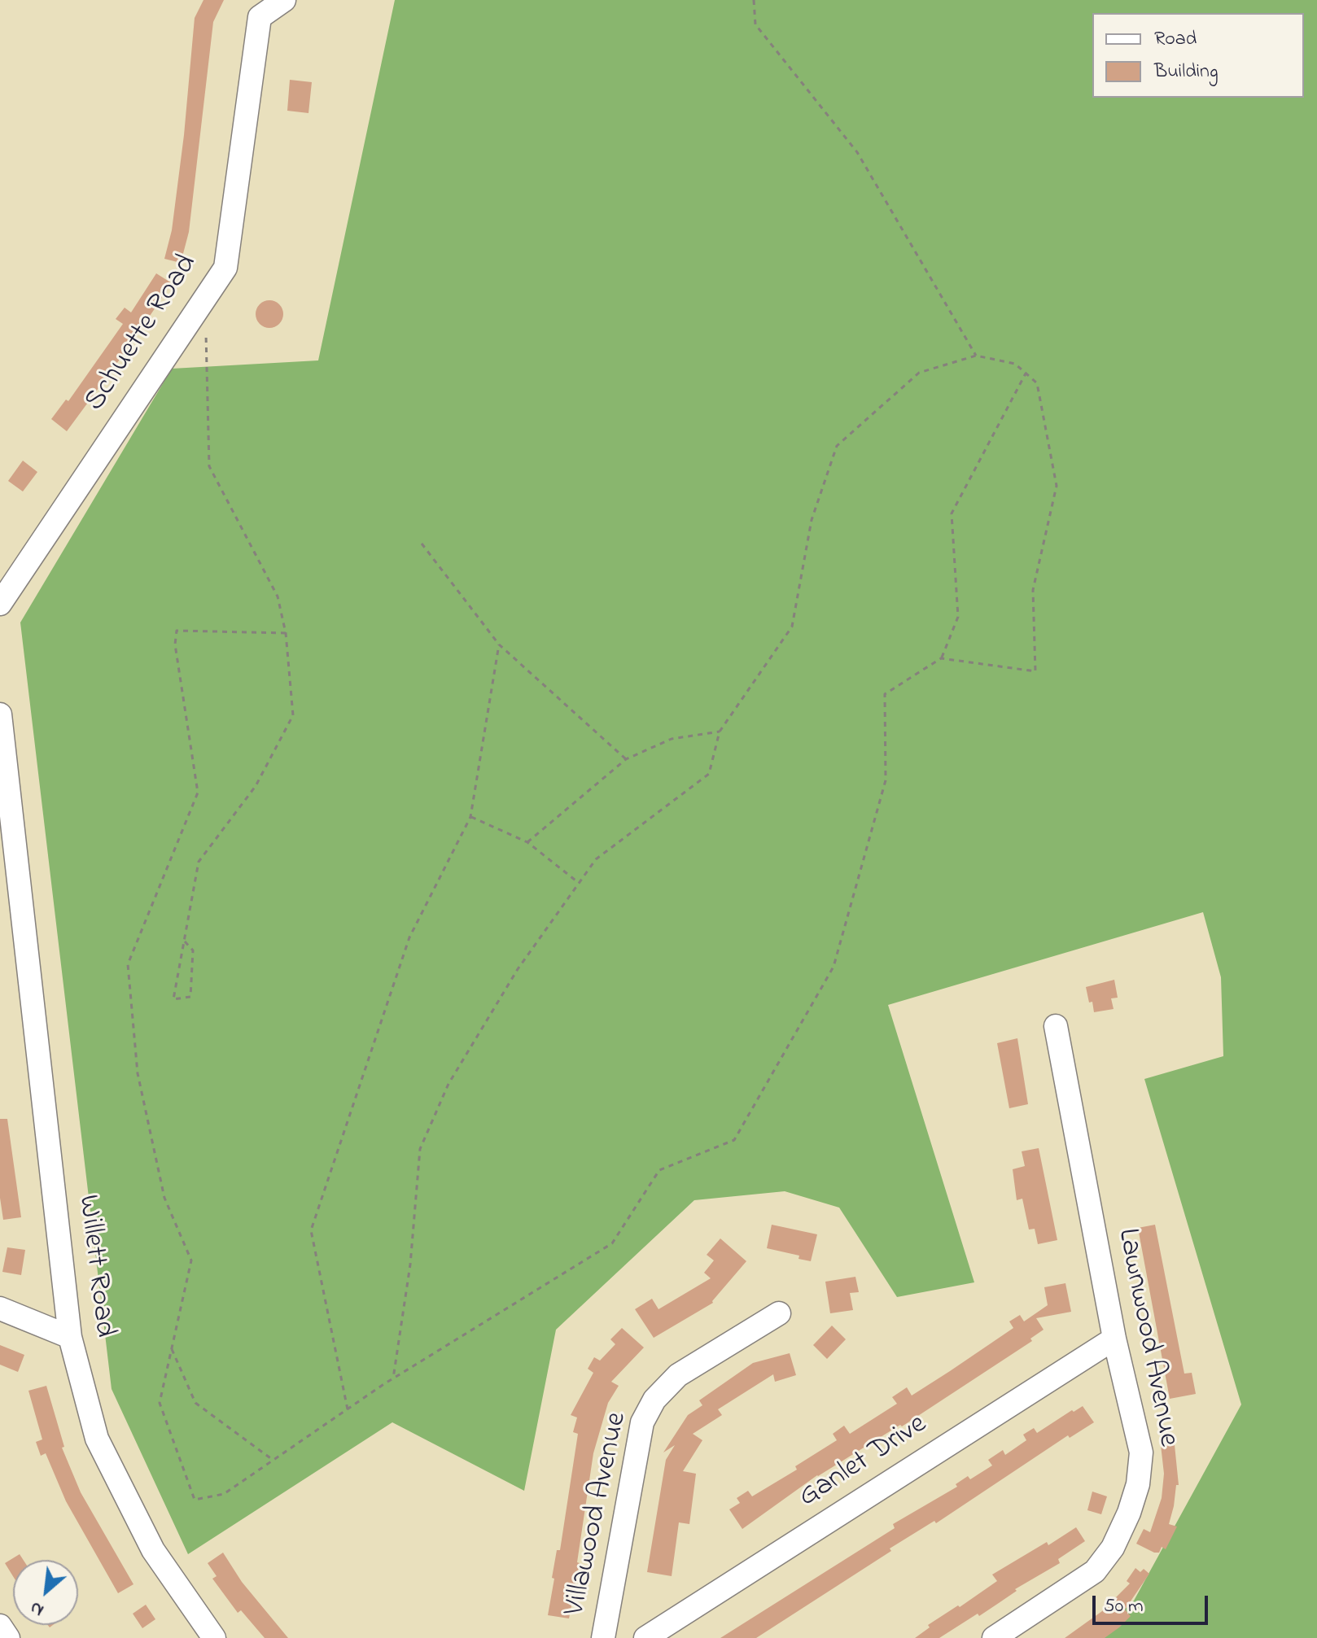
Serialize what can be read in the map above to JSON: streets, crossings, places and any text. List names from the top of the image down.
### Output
{
  "streets": {
    "street": [
      "Schuette Road",
      "Willett Road",
      "Lawnwood Avenue",
      "Ganlet Drive",
      "Villawood Avenue"
    ]
  },
  "crossings": [
    ["Lawnwood Avenue", "Ganlet Drive"]
  ],
  "legend": ["Road", "Building"],
  "scale_bar": "50 m",
  "north": "bottom left"
}
